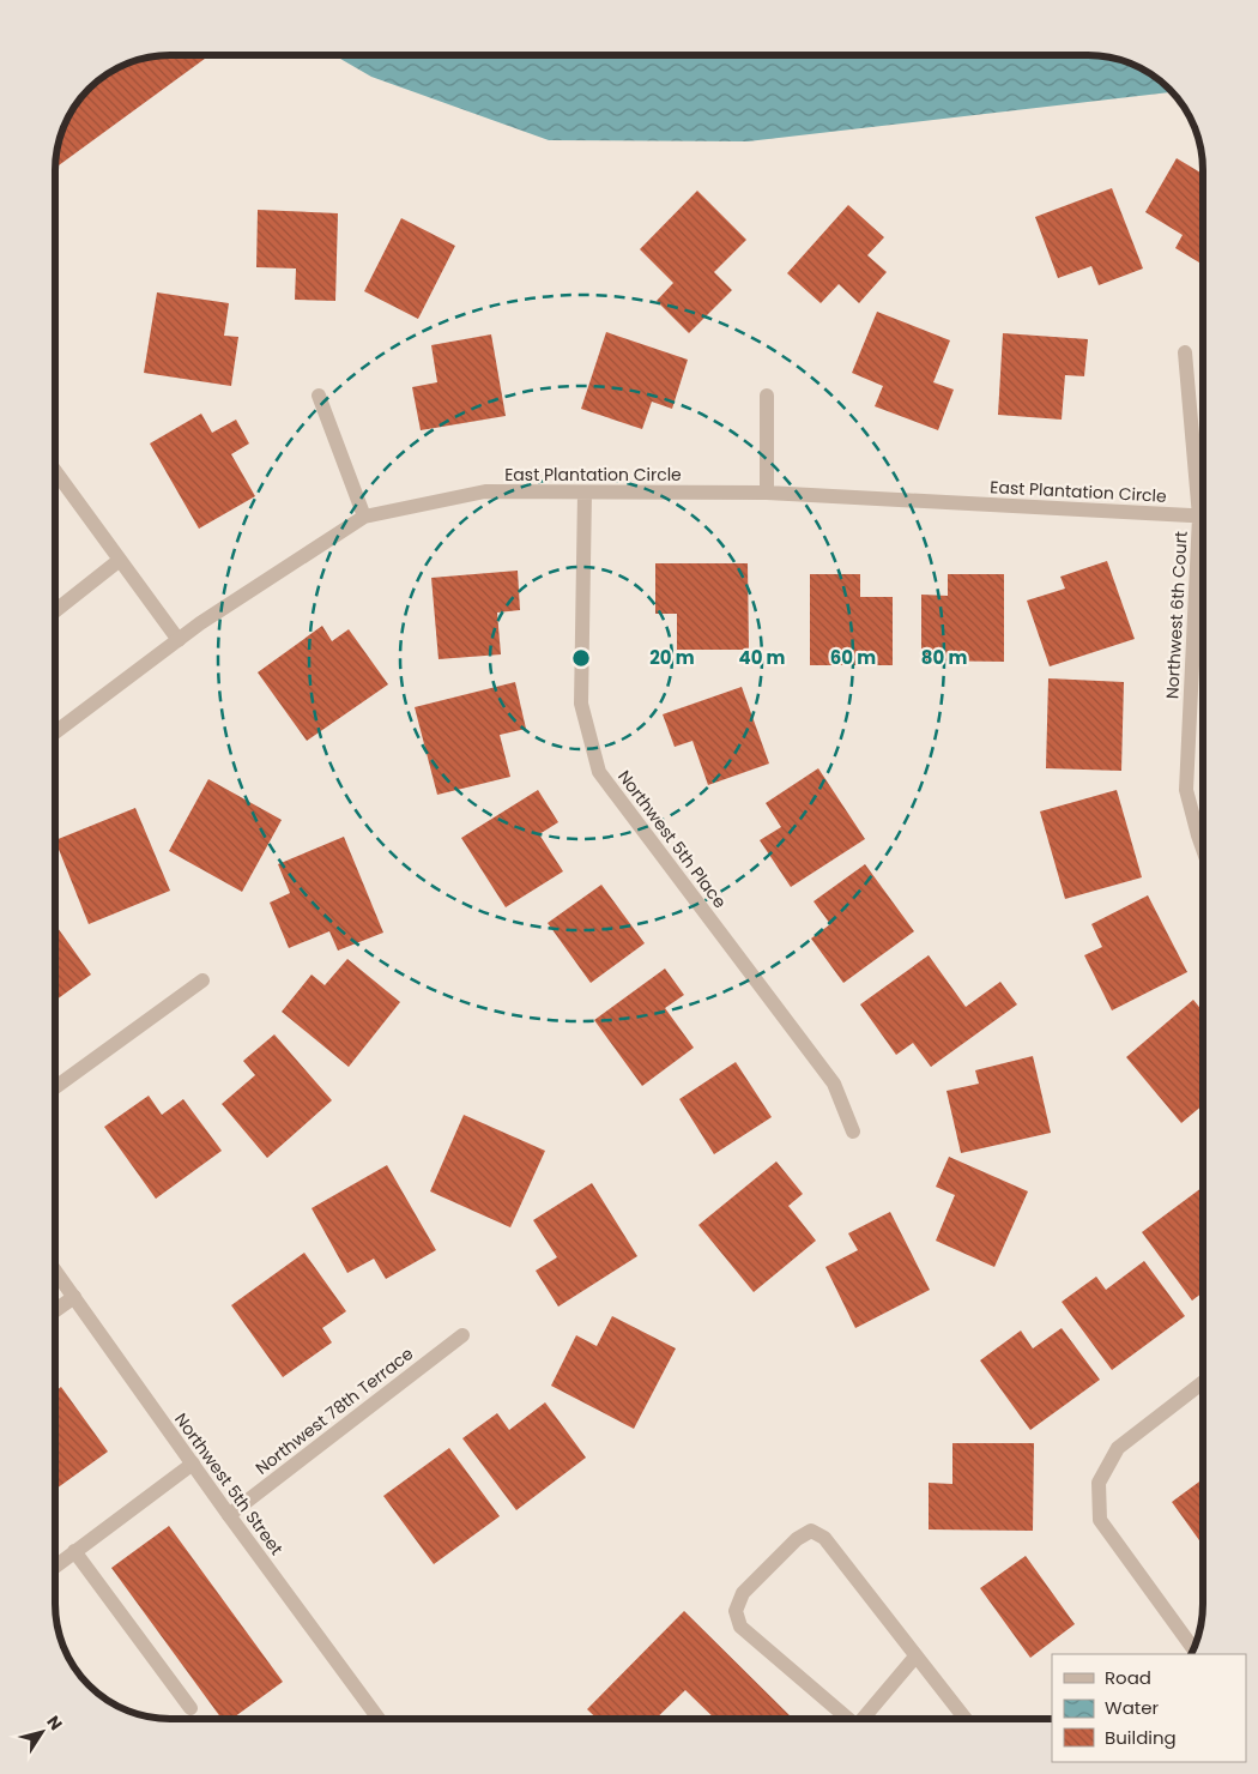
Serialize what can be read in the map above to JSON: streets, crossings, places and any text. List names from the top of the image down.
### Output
{
  "streets": {
    "street": [
      "East Plantation Circle",
      "Northwest 6th Court",
      "Northwest 5th Place",
      "Northwest 78th Terrace",
      "Northwest 5th Street"
    ]
  },
  "crossings": [
    ["East Plantation Circle", "Northwest 5th Place"],
    ["Northwest 78th Terrace", "Northwest 5th Street"]
  ],
  "legend": ["Road", "Water", "Building"],
  "north": "top right",
  "rings": [
    "20 m",
    "40 m",
    "60 m",
    "80 m"
  ]
}
